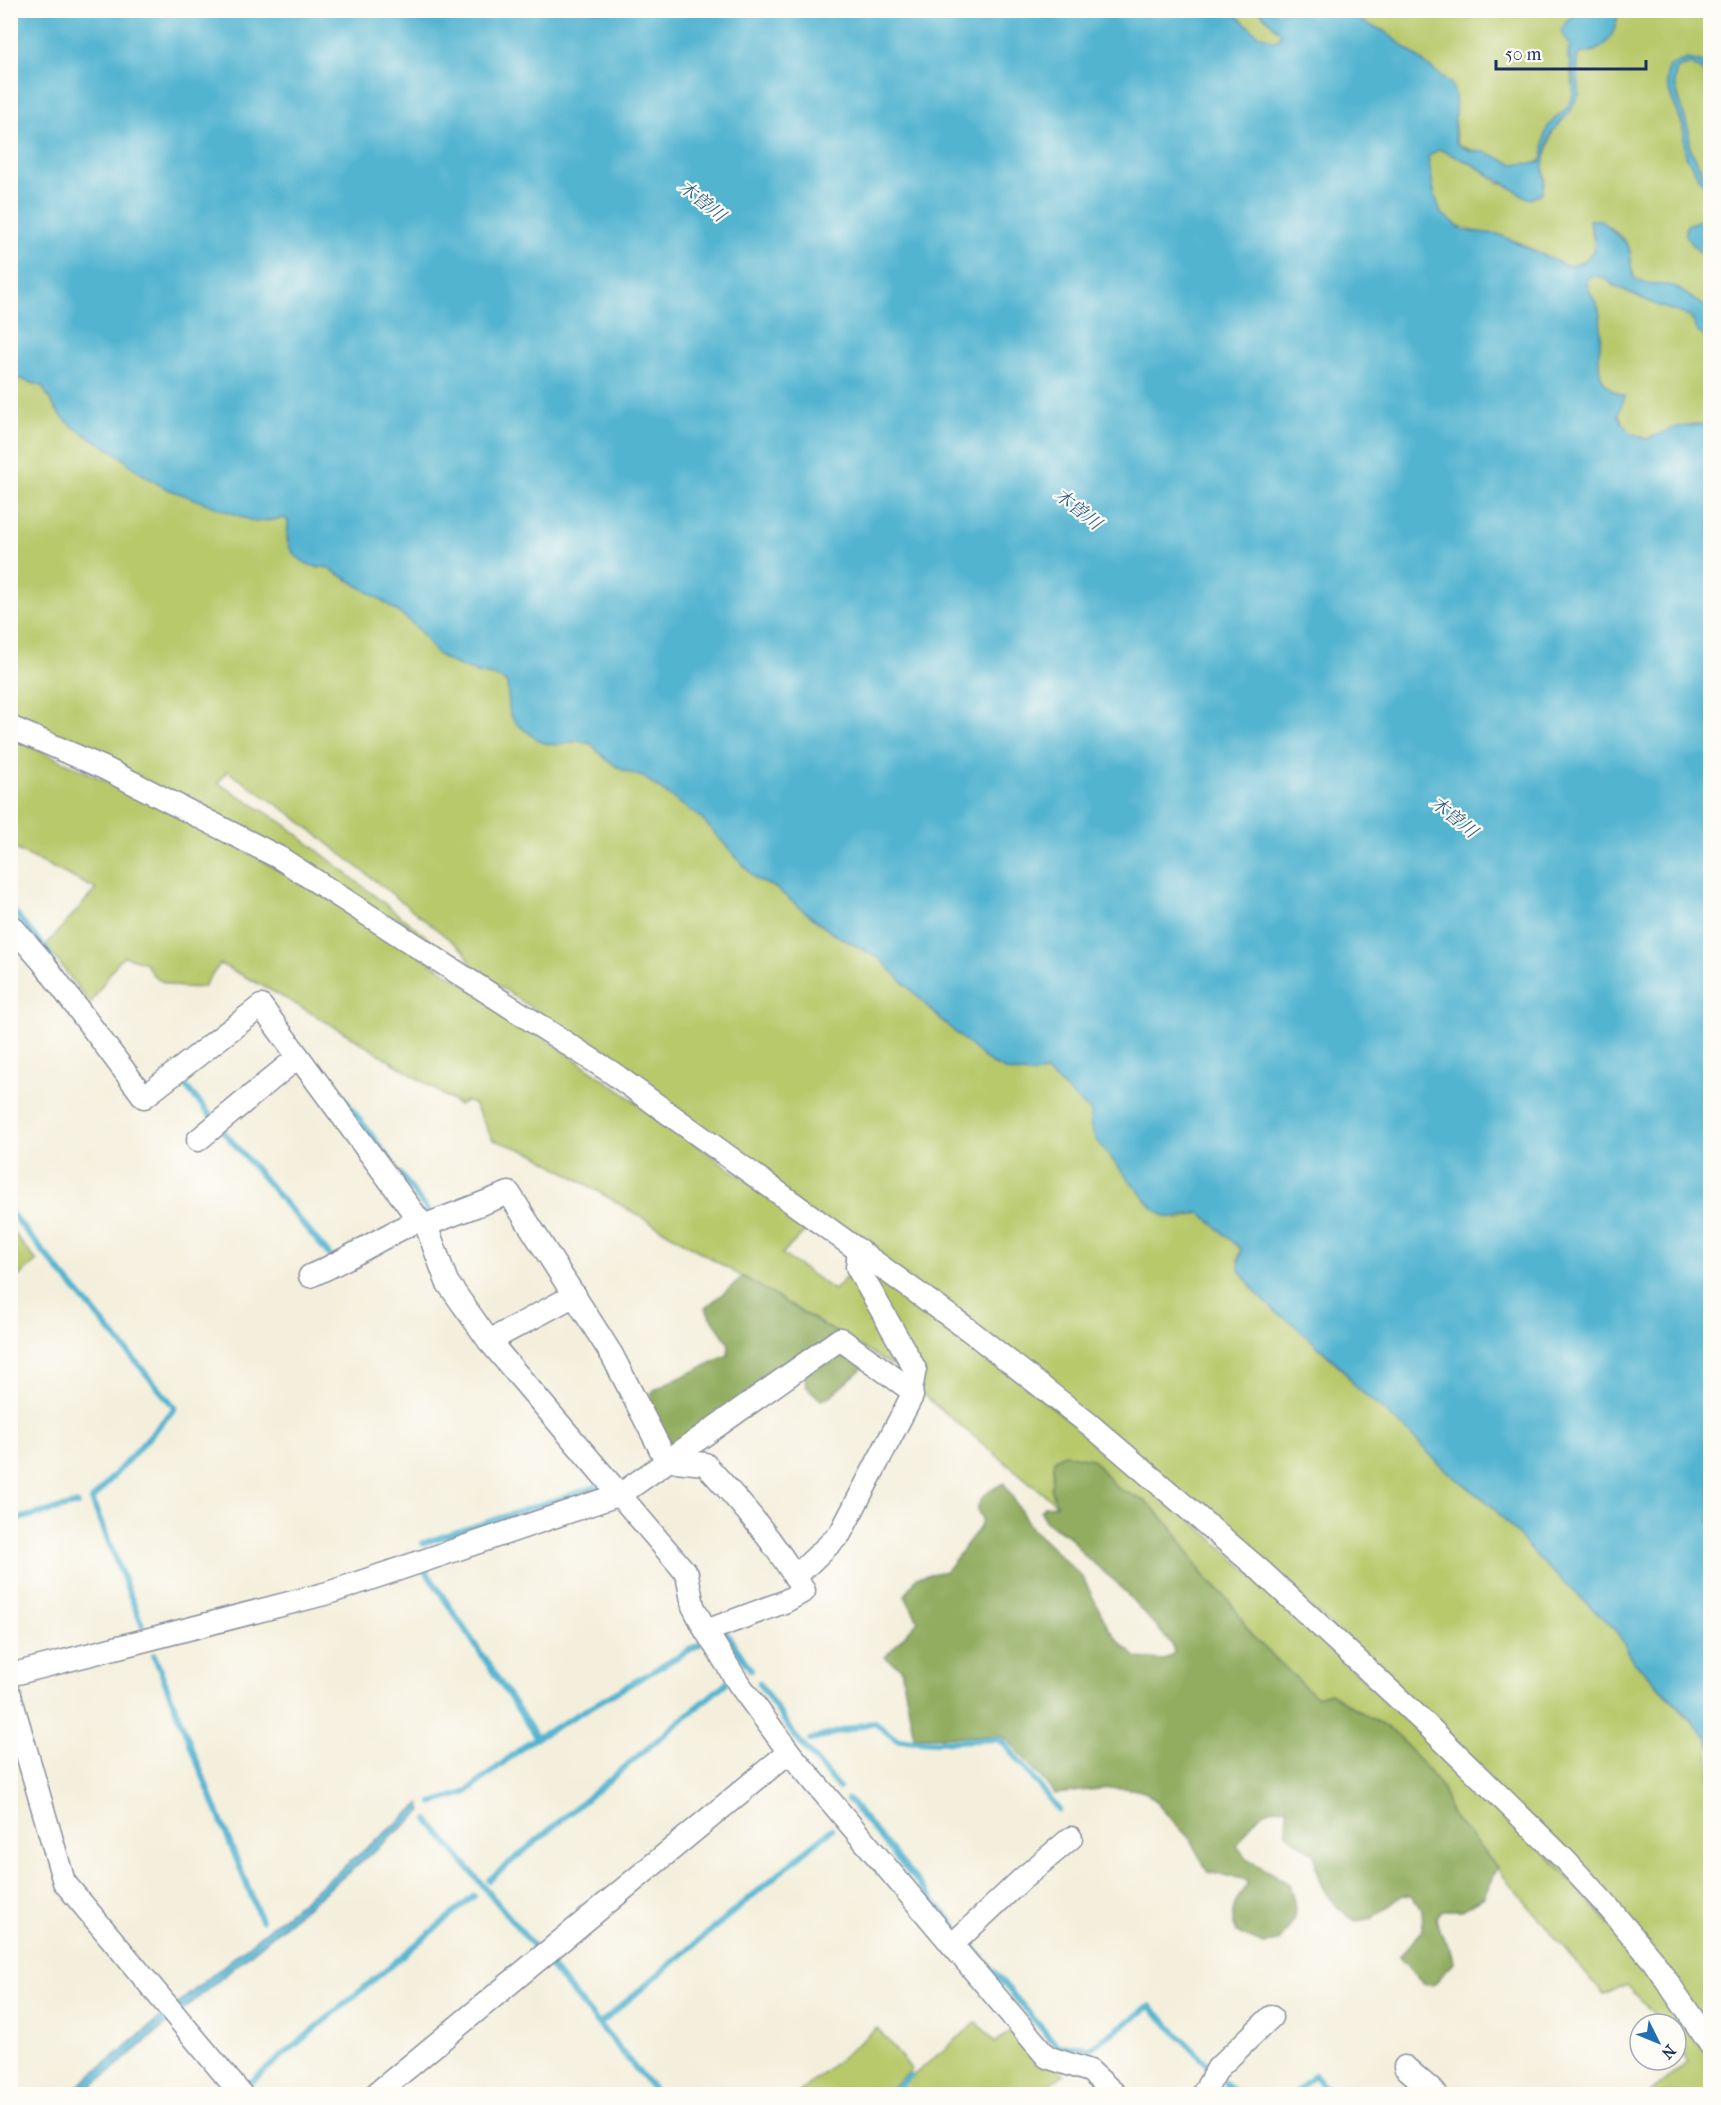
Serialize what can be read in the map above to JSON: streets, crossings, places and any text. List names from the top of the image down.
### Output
{
  "water": ["木曽川"],
  "scale_bar": "50 m",
  "north": "bottom right"
}
